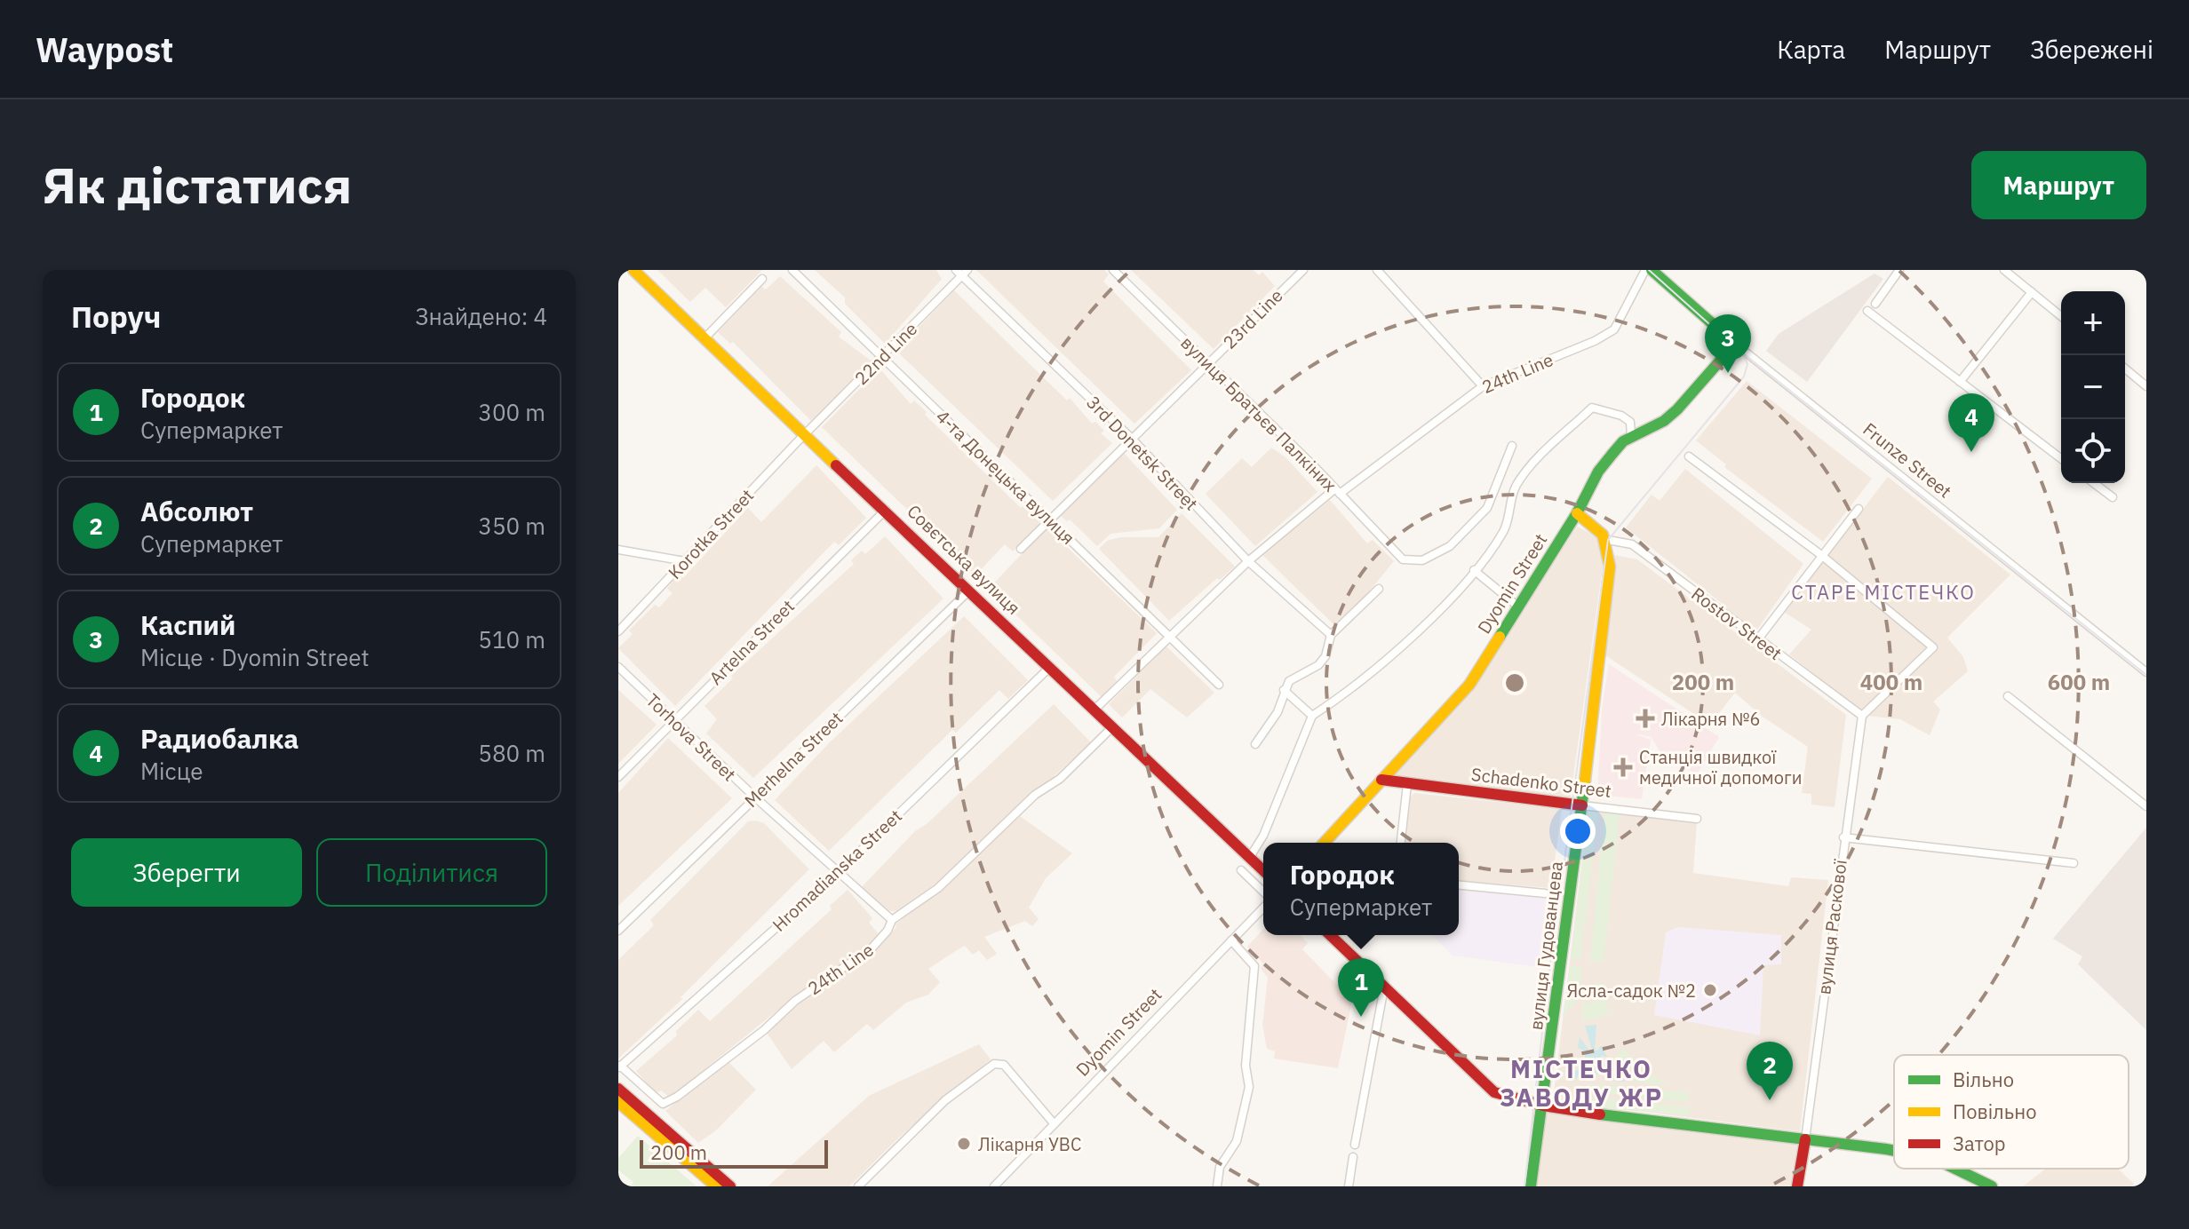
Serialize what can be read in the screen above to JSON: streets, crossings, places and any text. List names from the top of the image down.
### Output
{
  "streets": {
    "street": [
      "23rd Line",
      "22nd Line",
      "24th Line",
      "вулиця Братьєв Палкіних",
      "3rd Donetsk Street",
      "Frunze Street",
      "4-та Донецька вулиця",
      "Korotka Street",
      "Совєтська вулиця",
      "Dyomin Street",
      "Rostov Street",
      "Artelna Street",
      "Torhova Street",
      "Merhelna Street",
      "Schadenko Street",
      "Hromadianska Street",
      "вулиця Раскової",
      "вулиця Гудованцева"
    ]
  },
  "crossings": [
    ["23rd Line", "вулиця Братьєв Палкіних"],
    ["23rd Line", "3rd Donetsk Street"],
    ["23rd Line", "4-та Донецька вулиця"],
    ["22nd Line", "3rd Donetsk Street"],
    ["22nd Line", "4-та Донецька вулиця"],
    ["22nd Line", "Korotka Street"],
    ["22nd Line", "Совєтська вулиця"],
    ["24th Line", "вулиця Братьєв Палкіних"],
    ["24th Line", "3rd Donetsk Street"],
    ["24th Line", "4-та Донецька вулиця"],
    ["24th Line", "Совєтська вулиця"],
    ["24th Line", "Torhova Street"],
    ["24th Line", "Hromadianska Street"],
    ["Frunze Street", "Dyomin Street"],
    ["Korotka Street", "Совєтська вулиця"],
    ["Совєтська вулиця", "Artelna Street"],
    ["Совєтська вулиця", "Merhelna Street"],
    ["Совєтська вулиця", "Hromadianska Street"],
    ["Dyomin Street", "Schadenko Street"],
    ["Rostov Street", "вулиця Раскової"],
    ["Rostov Street", "вулиця Гудованцева"],
    ["Artelna Street", "Torhova Street"],
    ["Torhova Street", "Merhelna Street"],
    ["Torhova Street", "Hromadianska Street"],
    ["Schadenko Street", "вулиця Гудованцева"]
  ],
  "districts": ["СТАРЕ МІСТЕЧКО", "МІСТЕЧКО ЗАВОДУ ЖР"],
  "places": {
    "health": ["Лікарня №6", "Станція швидкої медичної допомоги"],
    "other": ["Ясла-садок №2", "Лікарня УВС"]
  },
  "legend": ["Вільно", "Повільно", "Затор"],
  "scale_bar": "200 m",
  "page": {
    "header": "Waypost",
    "nav": ["Карта", "Маршрут", "Збережені"],
    "buttons": [
      "Маршрут",
      ["Зберегти", "Поділитися"]
    ],
    "title": "Як дістатися",
    "heading": ["Поруч", "Знайдено: 4"],
    "map_buttons": ["+", "−"],
    "pins": [
      "3",
      "4",
      "1",
      "2"
    ],
    "list": [
      {
        "mark": "1",
        "name": "Городок",
        "note": "Супермаркет",
        "value": "300 m"
      },
      {
        "mark": "2",
        "name": "Абсолют",
        "note": "Супермаркет",
        "value": "350 m"
      },
      {
        "mark": "3",
        "name": "Каспий",
        "note": "Місце · Dyomin Street",
        "value": "510 m"
      },
      {
        "mark": "4",
        "name": "Радиобалка",
        "note": "Місце",
        "value": "580 m"
      }
    ],
    "popup": ["Городок", "Супермаркет"],
    "scale": "200 m"
  },
  "rings": ["200 m", "400 m", "600 m"]
}
